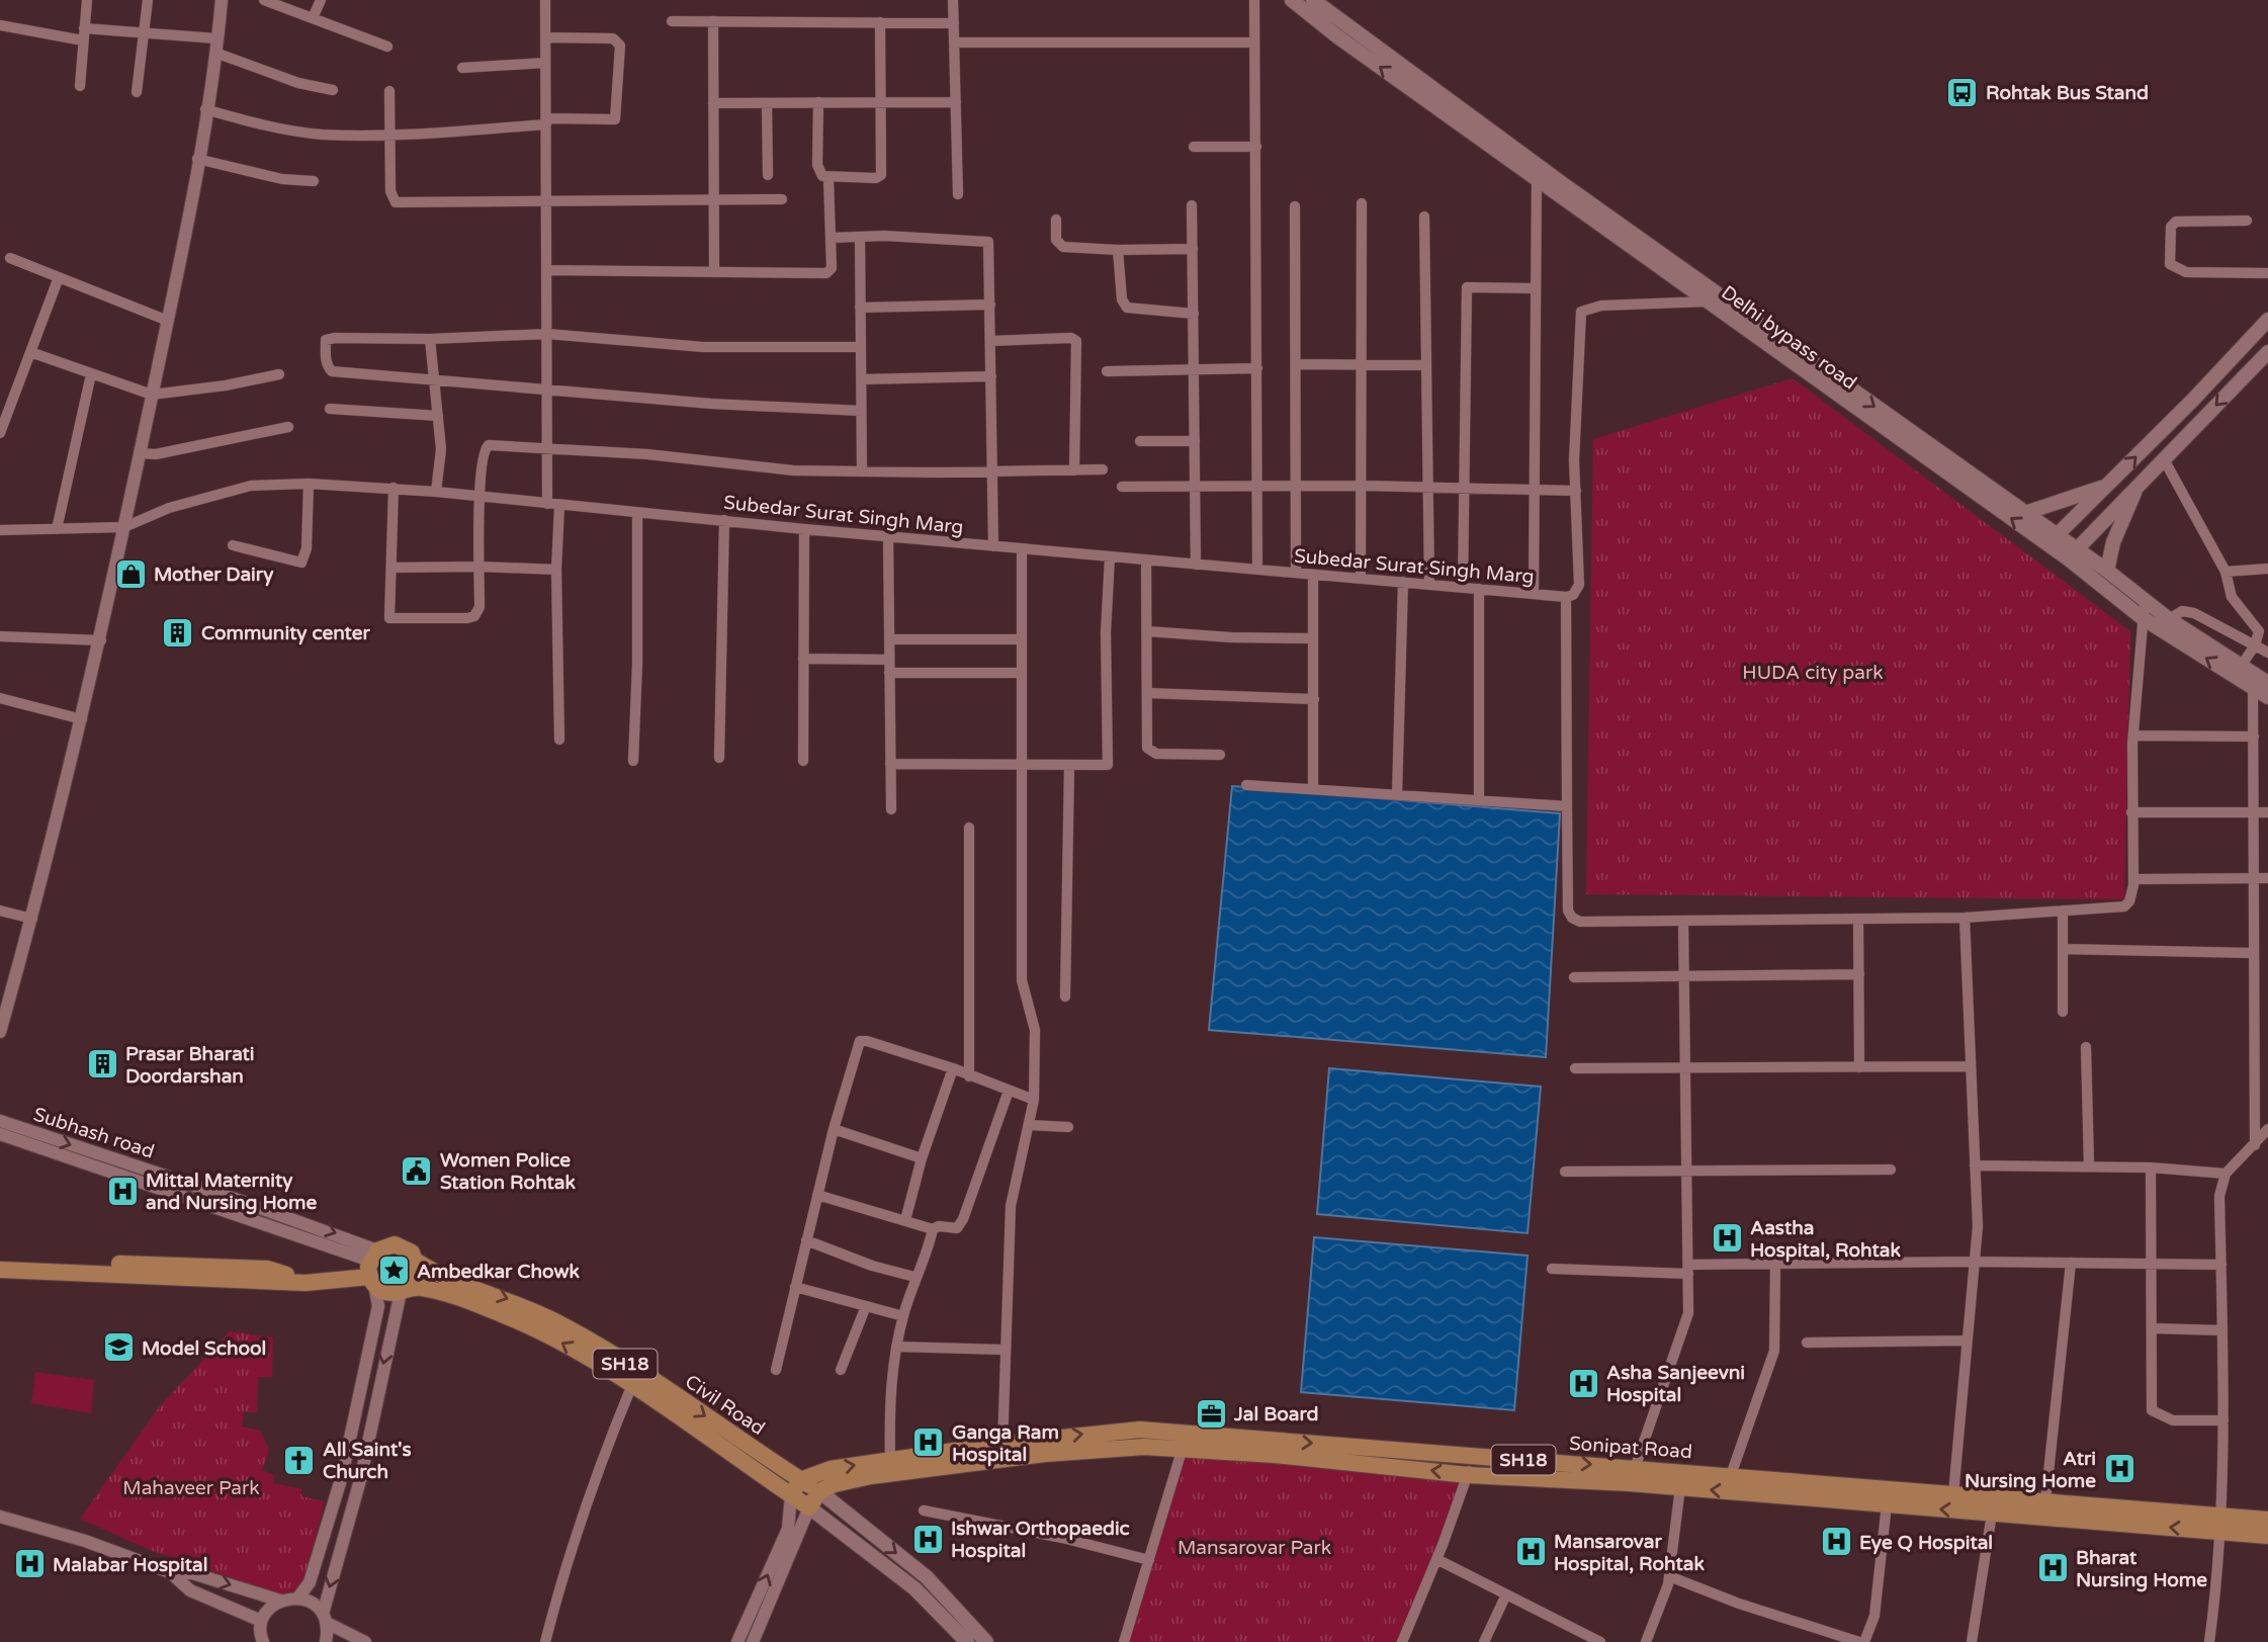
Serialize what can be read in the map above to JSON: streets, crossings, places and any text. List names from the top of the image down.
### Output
{
  "streets": {
    "main road": [
      "Delhi bypass road",
      "SH18",
      "Civil Road",
      "Sonipat Road"
    ],
    "street": ["Subedar Surat Singh Marg", "Subhash road"]
  },
  "crossings": [
    ["Subhash road", "SH18"],
    ["Subhash road", "Civil Road"],
    ["SH18", "Civil Road"],
    ["Civil Road", "Sonipat Road"]
  ],
  "parks": ["HUDA city park", "Mahaveer Park", "Mansarovar Park"],
  "places": {
    "bus stop": ["Rohtak Bus Stand"],
    "shop": ["Mother Dairy"],
    "building": ["Community center", "Prasar Bharati Doordarshan"],
    "public building": ["Women Police Station Rohtak"],
    "hospital": [
      "Mittal Maternity and Nursing Home",
      "Aastha Hospital, Rohtak",
      "Asha Sanjeevni Hospital",
      "Ganga Ram Hospital",
      "Atri Nursing Home",
      "Ishwar Orthopaedic Hospital",
      "Eye Q Hospital",
      "Mansarovar Hospital, Rohtak",
      "Malabar Hospital",
      "Bharat Nursing Home"
    ],
    "place": ["Ambedkar Chowk"],
    "school or university": ["Model School"],
    "office": ["Jal Board"],
    "church": ["All Saint's Church"]
  }
}
